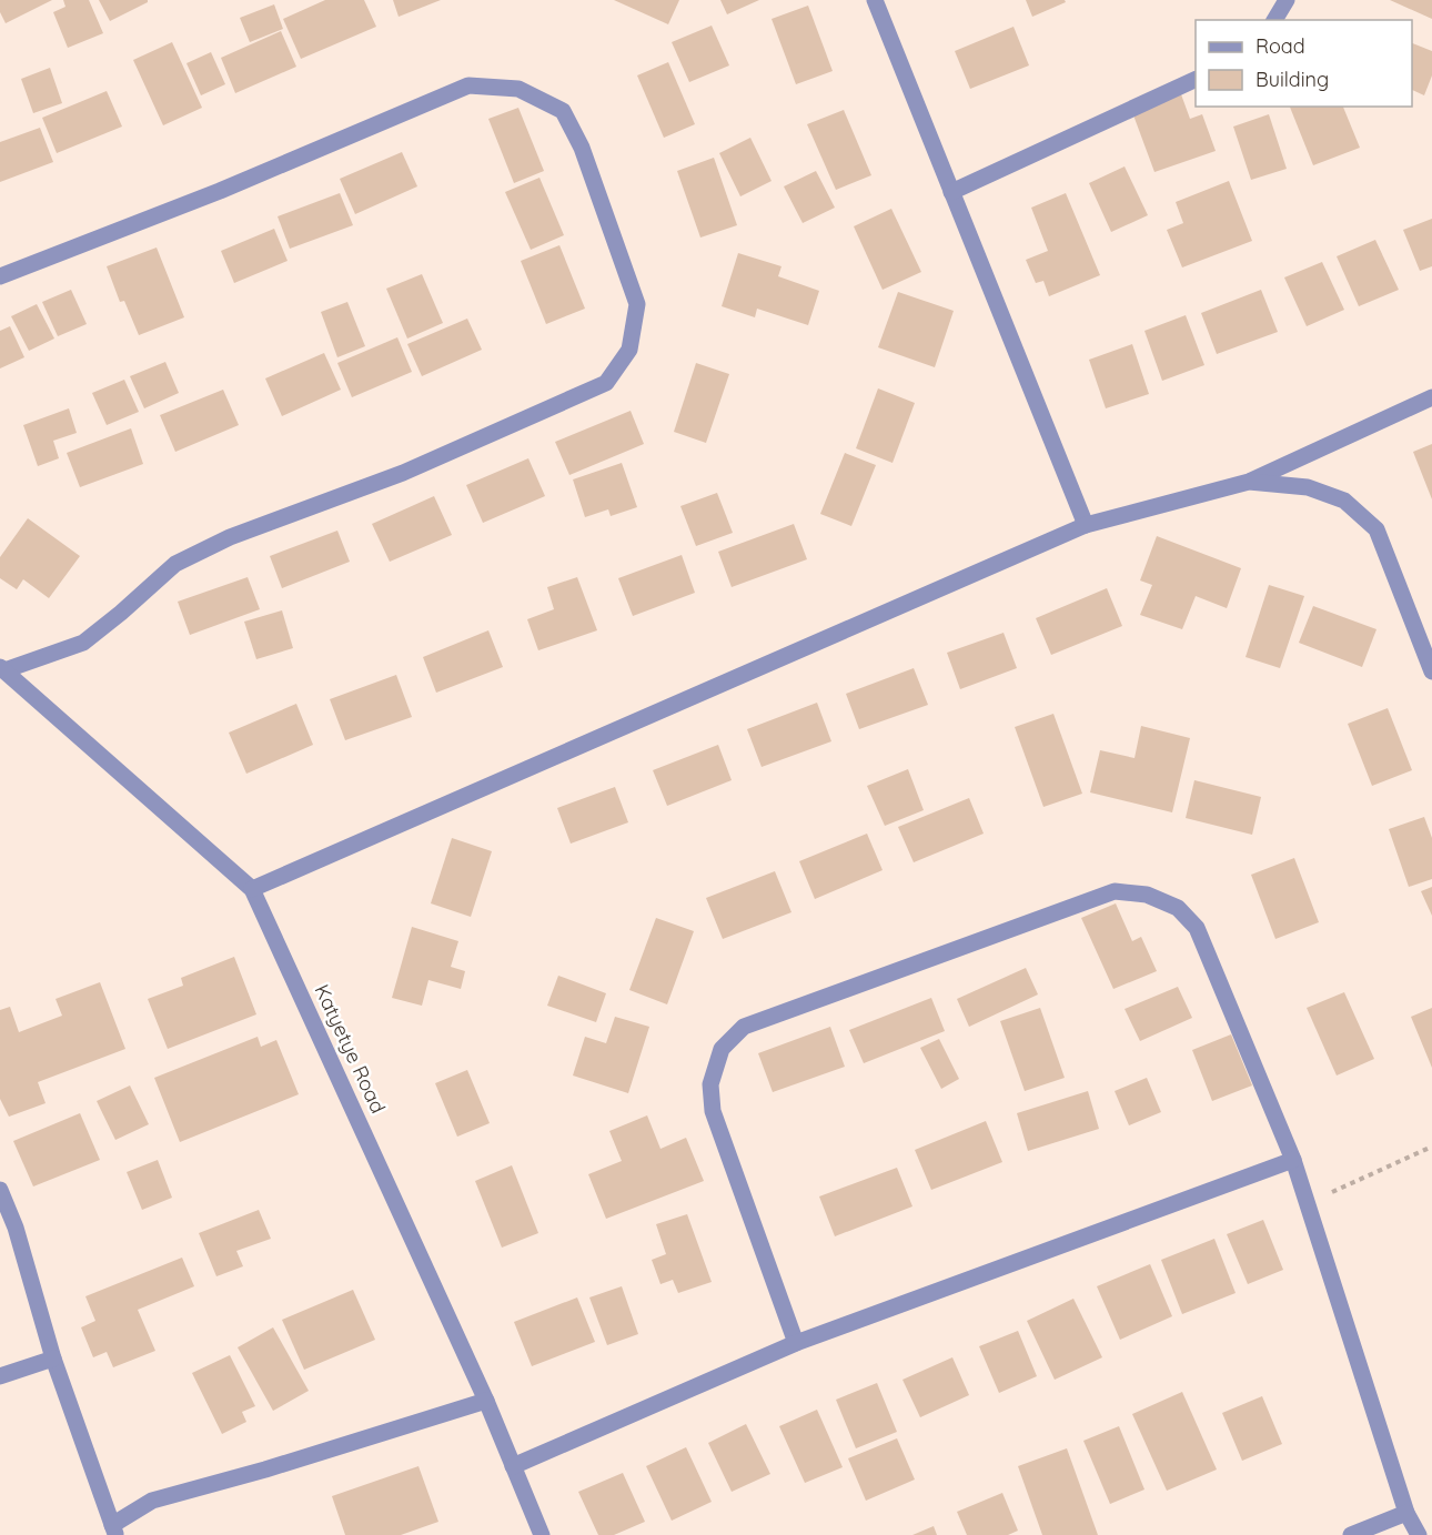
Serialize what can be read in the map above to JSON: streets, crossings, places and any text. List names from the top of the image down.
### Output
{
  "streets": {
    "street": ["Katyetye Road"]
  },
  "legend": ["Road", "Building"]
}
